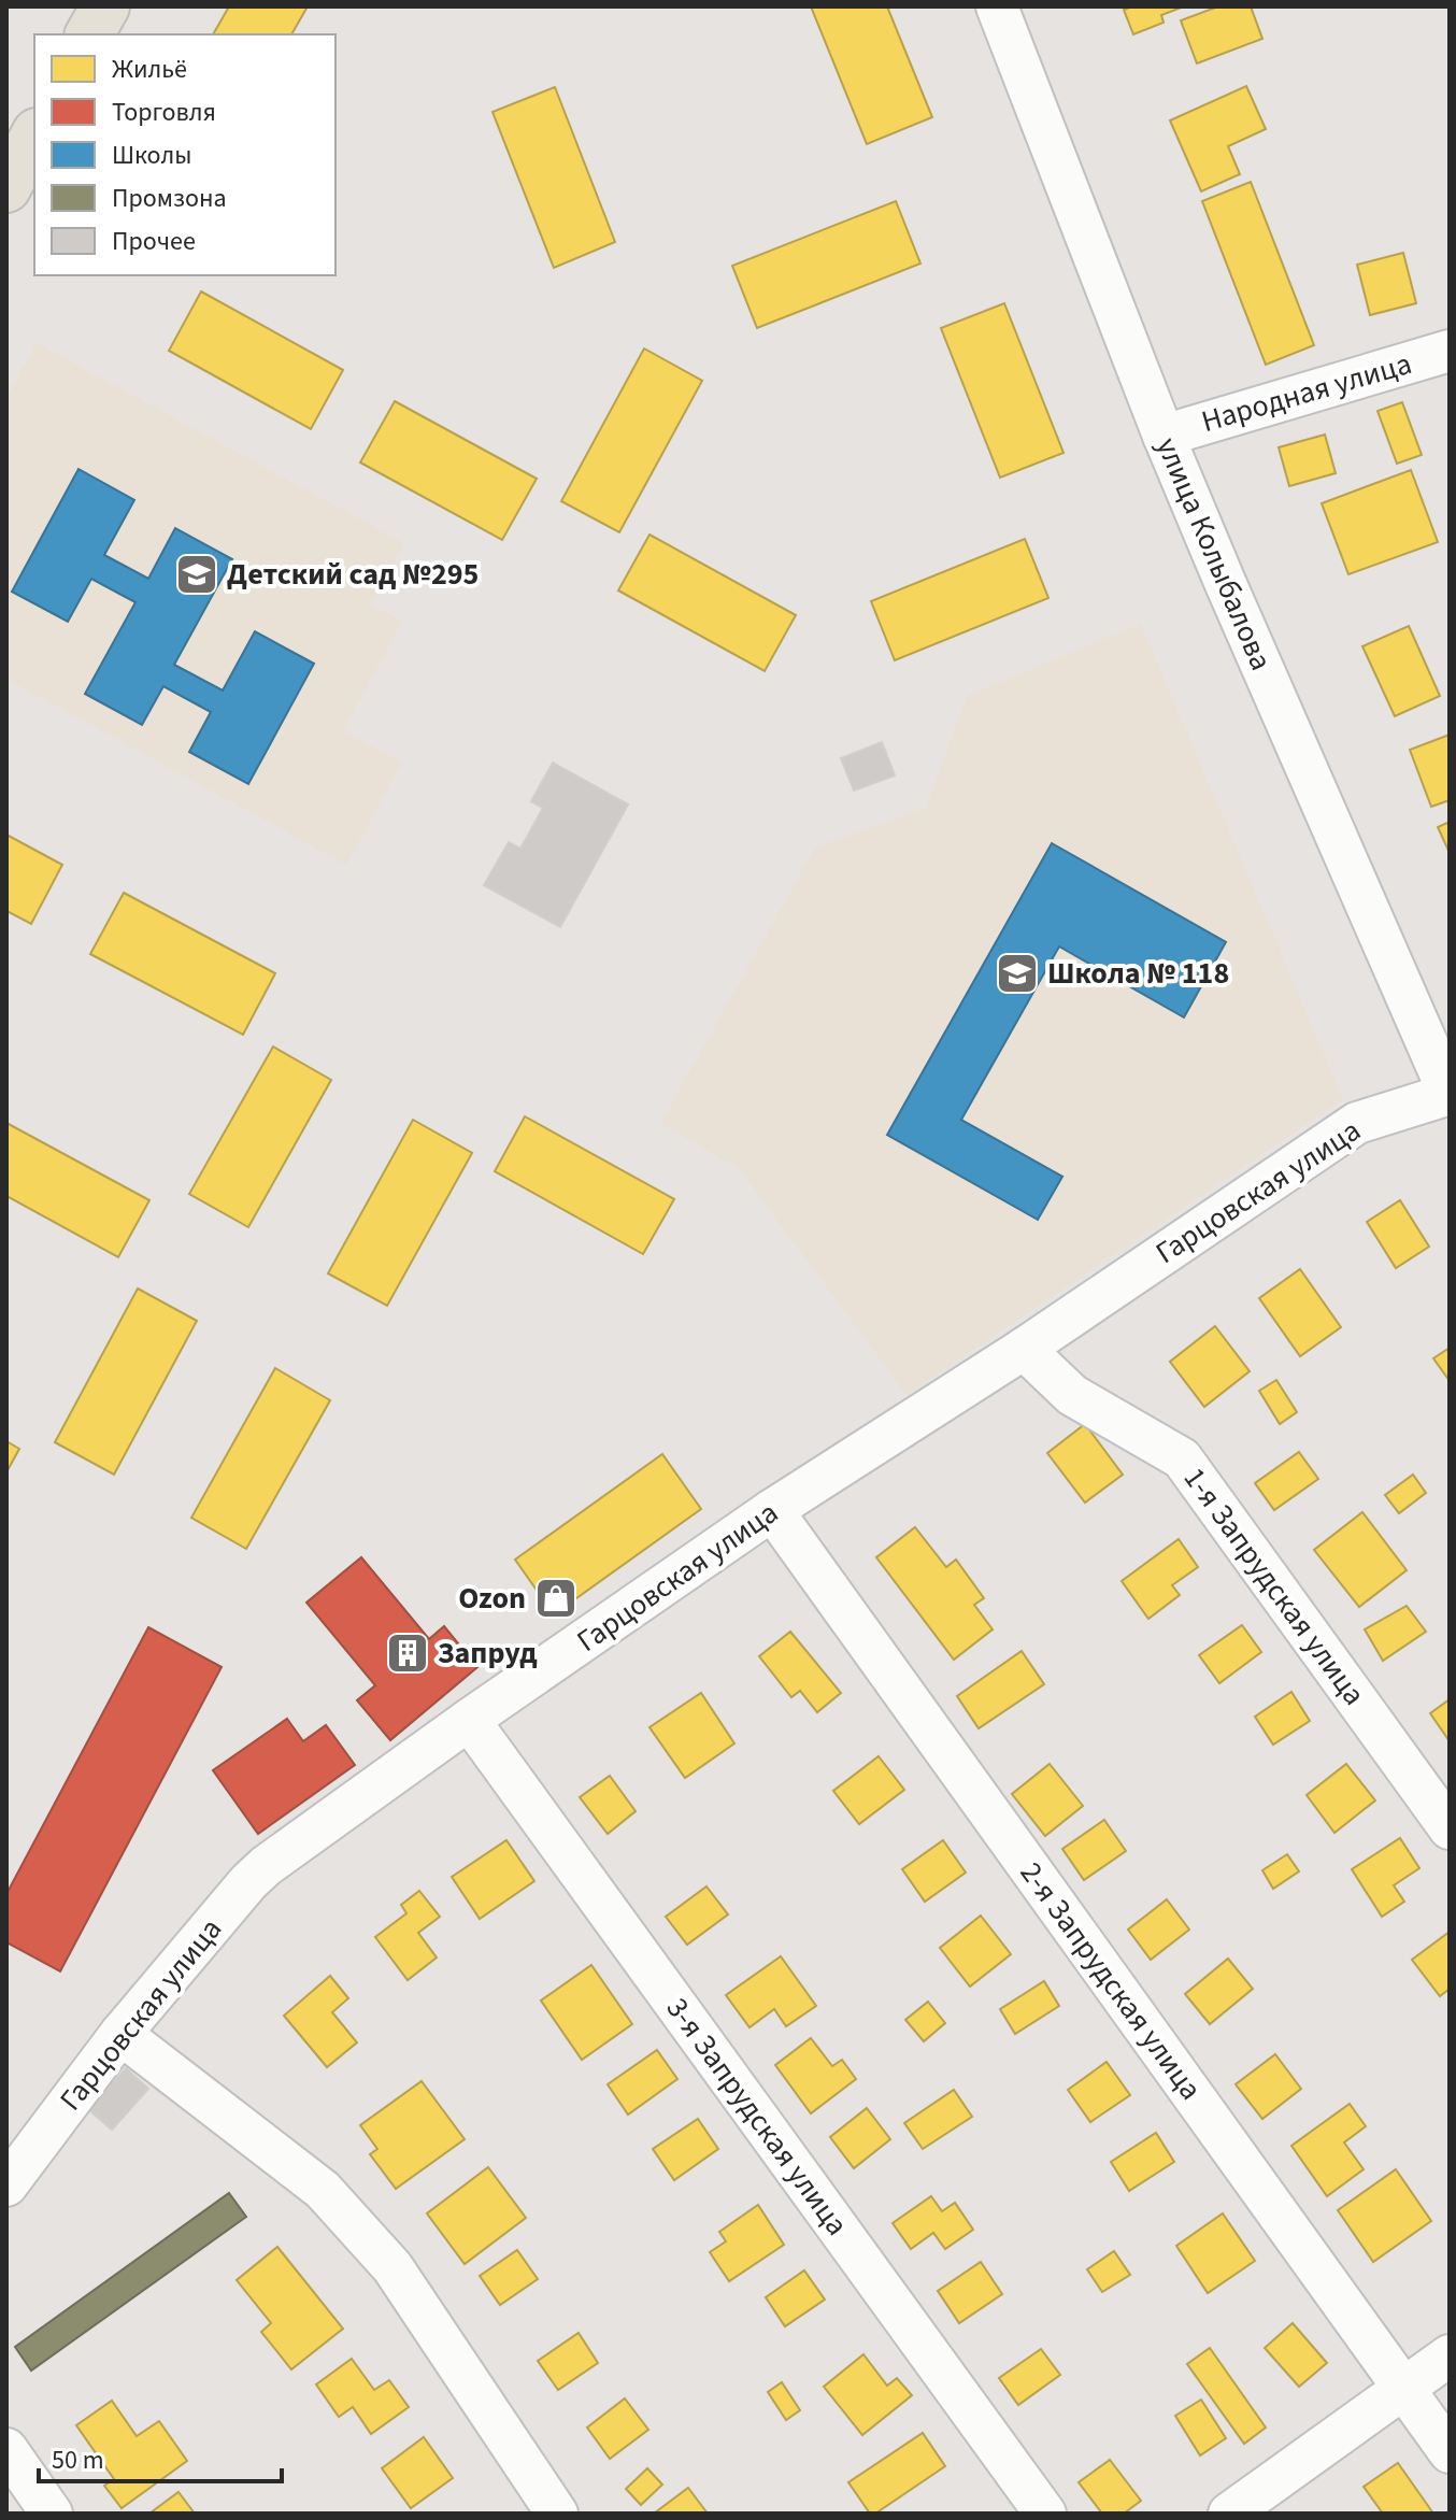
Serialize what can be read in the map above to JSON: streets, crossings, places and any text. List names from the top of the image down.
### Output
{
  "streets": {
    "street": [
      "Народная улица",
      "улица Колыбалова",
      "Гарцовская улица",
      "1-я Запрудская улица",
      "2-я Запрудская улица",
      "3-я Запрудская улица"
    ]
  },
  "crossings": [
    ["Народная улица", "улица Колыбалова"],
    ["улица Колыбалова", "Гарцовская улица"],
    ["Гарцовская улица", "1-я Запрудская улица"],
    ["Гарцовская улица", "2-я Запрудская улица"],
    ["Гарцовская улица", "3-я Запрудская улица"]
  ],
  "places": {
    "school or university": ["Детский сад №295", "Школа № 118"],
    "shop": ["Ozon"],
    "building": ["Запруд"]
  },
  "legend": [
    "Жильё",
    "Торговля",
    "Школы",
    "Промзона",
    "Прочее"
  ],
  "scale_bar": "50 m"
}
